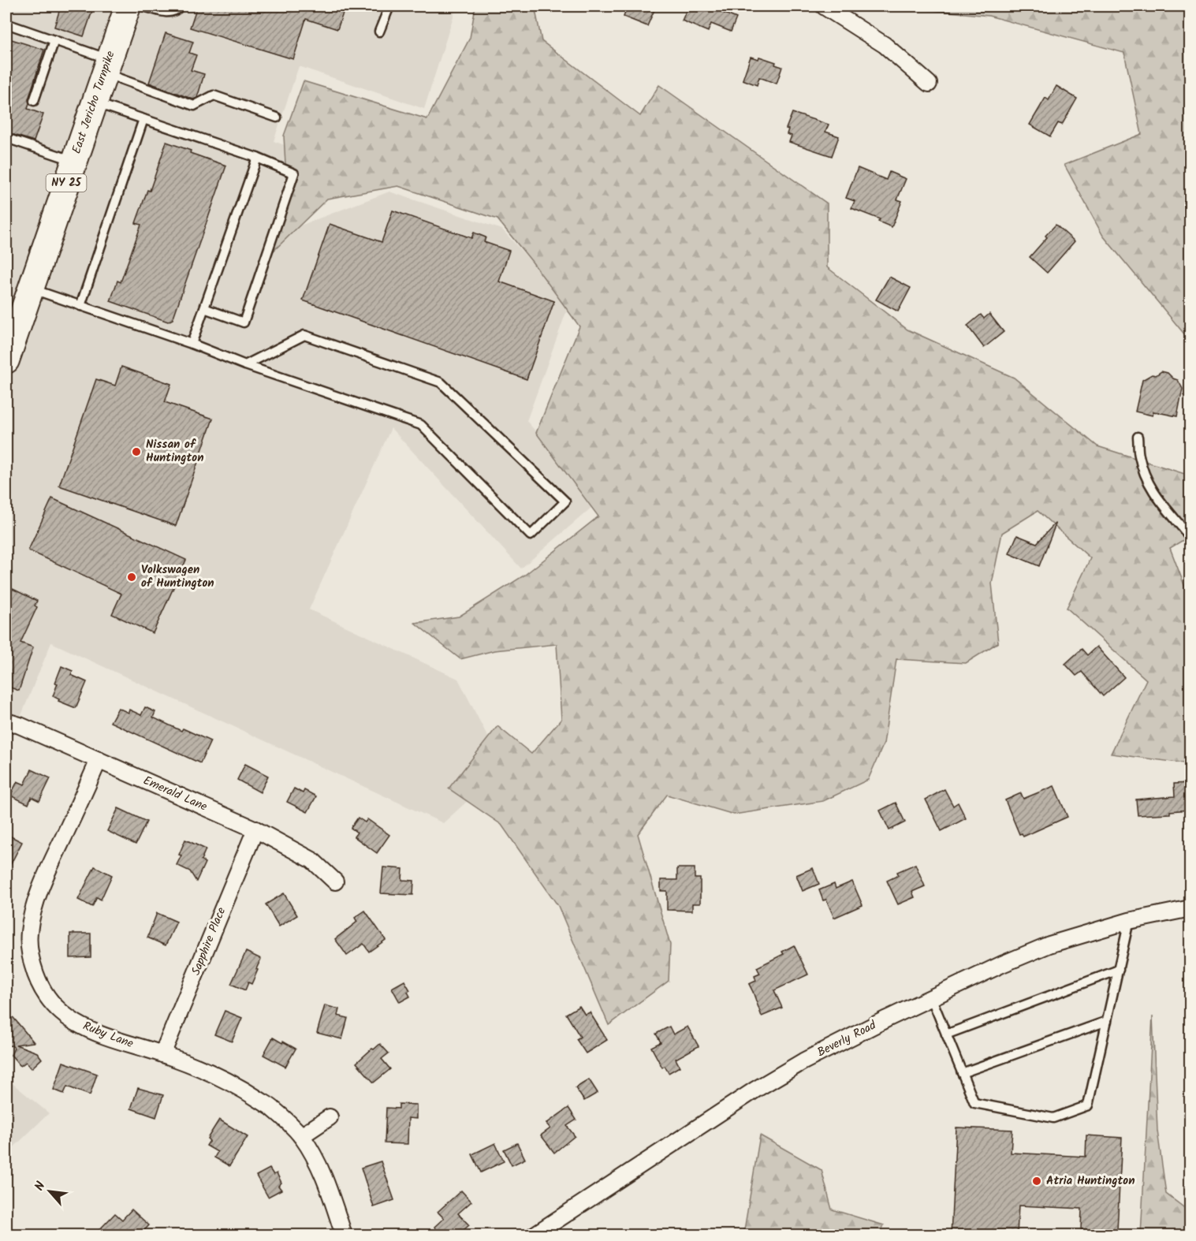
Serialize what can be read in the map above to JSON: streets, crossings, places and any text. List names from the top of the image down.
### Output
{
  "streets": {
    "main road": ["East Jericho Turnpike", "NY 25"],
    "street": [
      "Emerald Lane",
      "Sapphire Place",
      "Ruby Lane",
      "Beverly Road"
    ]
  },
  "crossings": [
    ["Emerald Lane", "Sapphire Place"],
    ["Emerald Lane", "Ruby Lane"],
    ["Sapphire Place", "Ruby Lane"]
  ],
  "places": ["Nissan of Huntington", "Volkswagen of Huntington", "Atria Huntington"],
  "north": "top left"
}
